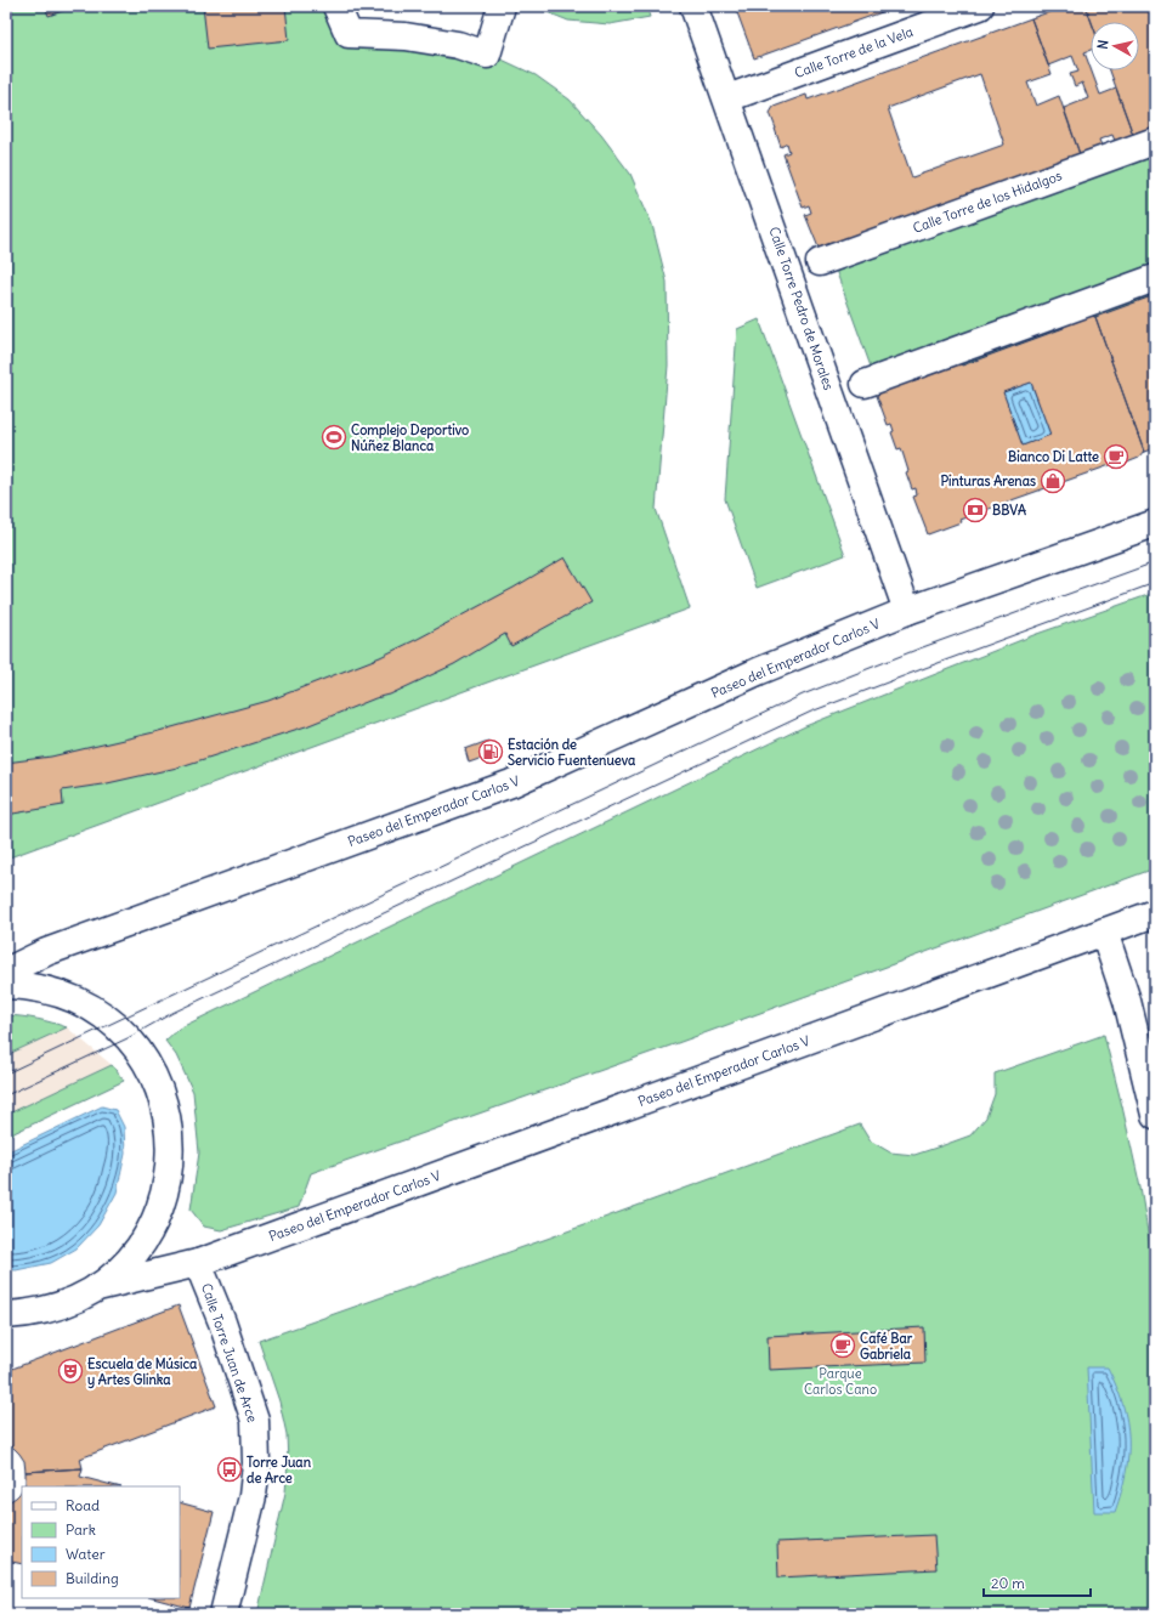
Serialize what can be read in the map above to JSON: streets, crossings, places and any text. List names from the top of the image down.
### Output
{
  "streets": {
    "main road": [
      "Calle Torre de la Vela",
      "Calle Torre de los Hidalgos",
      "Calle Torre Pedro de Morales",
      "Paseo del Emperador Carlos V",
      "Calle Torre Juan de Arce"
    ]
  },
  "crossings": [
    ["Calle Torre de la Vela", "Calle Torre Pedro de Morales"],
    ["Calle Torre Pedro de Morales", "Paseo del Emperador Carlos V"],
    ["Paseo del Emperador Carlos V", "Calle Torre Juan de Arce"]
  ],
  "parks": ["Parque Carlos Cano"],
  "places": {
    "sports": ["Complejo Deportivo Núñez Blanca"],
    "cafe": ["Bianco Di Latte", "Café Bar Gabriela"],
    "shop": ["Pinturas Arenas"],
    "bank": ["BBVA"],
    "fuel station": ["Estación de Servicio Fuentenueva"],
    "theatre": ["Escuela de Música y Artes Glinka"],
    "bus stop": ["Torre Juan de Arce"]
  },
  "legend": [
    "Road",
    "Park",
    "Water",
    "Building"
  ],
  "scale_bar": "20 m",
  "north": "left"
}
